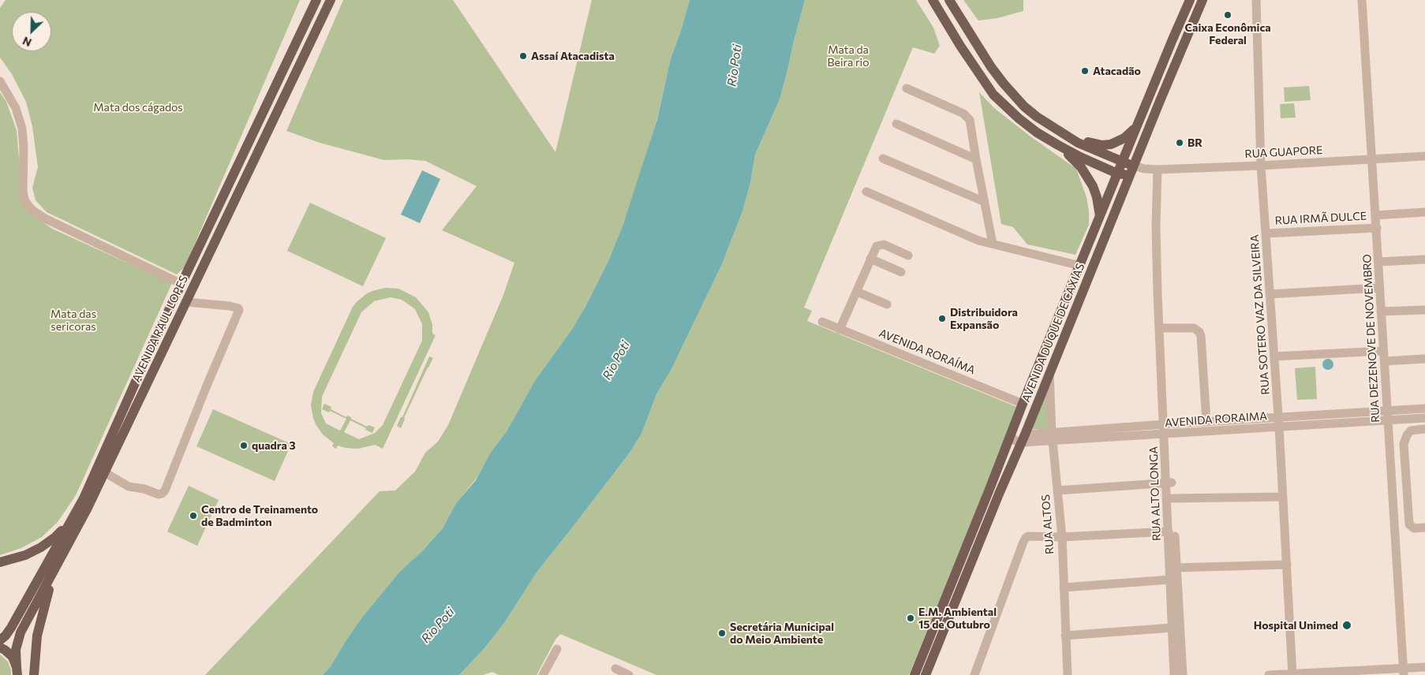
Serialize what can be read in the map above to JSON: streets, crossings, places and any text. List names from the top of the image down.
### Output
{
  "streets": {
    "main road": ["AVENIDA RAUL LOPES", "AVENIDA DUQUE DE CAXIAS"],
    "street": [
      "RUA GUAPORE",
      "RUA IRMÃ DULCE",
      "RUA SOTERO VAZ DA SILVEIRA",
      "RUA DEZENOVE DE NOVEMBRO",
      "AVENIDA RORAÍMA",
      "AVENIDA RORAIMA",
      "RUA ALTO LONGA",
      "RUA ALTOS"
    ]
  },
  "crossings": [
    ["RUA GUAPORE", "RUA SOTERO VAZ DA SILVEIRA"],
    ["RUA GUAPORE", "AVENIDA DUQUE DE CAXIAS"],
    ["RUA GUAPORE", "RUA DEZENOVE DE NOVEMBRO"],
    ["RUA IRMÃ DULCE", "RUA SOTERO VAZ DA SILVEIRA"],
    ["RUA IRMÃ DULCE", "RUA DEZENOVE DE NOVEMBRO"],
    ["RUA SOTERO VAZ DA SILVEIRA", "AVENIDA RORAIMA"],
    ["AVENIDA DUQUE DE CAXIAS", "AVENIDA RORAÍMA"],
    ["AVENIDA DUQUE DE CAXIAS", "AVENIDA RORAIMA"],
    ["AVENIDA DUQUE DE CAXIAS", "RUA ALTOS"],
    ["RUA DEZENOVE DE NOVEMBRO", "AVENIDA RORAIMA"],
    ["AVENIDA RORAIMA", "RUA ALTO LONGA"],
    ["AVENIDA RORAIMA", "RUA ALTOS"]
  ],
  "water": ["Rio Poti"],
  "parks": ["Mata da Beira rio", "Mata dos cágados", "Mata das sericoras"],
  "places": [
    "Caixa Econômica Federal",
    "Assaí Atacadista",
    "Atacadão",
    "BR",
    "Distribuidora Expansão",
    "quadra 3",
    "Centro de Treinamento de Badminton",
    "E.M. Ambiental 15 de Outubro",
    "Hospital Unimed",
    "Secretária Municipal do Meio Ambiente"
  ],
  "north": "bottom left"
}
